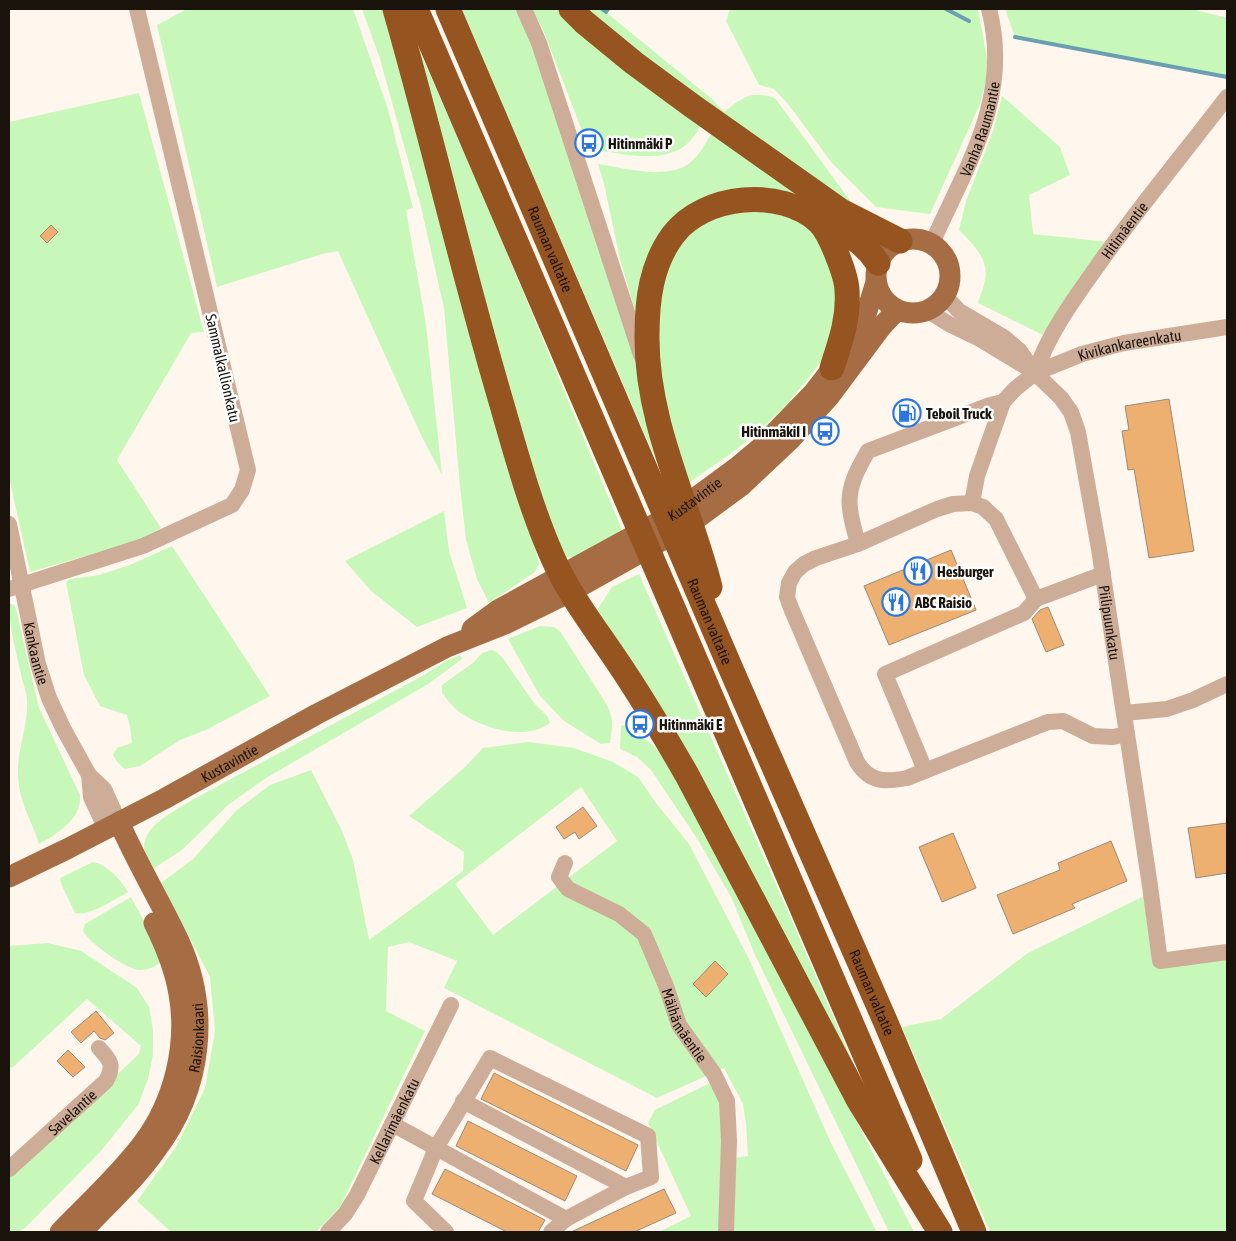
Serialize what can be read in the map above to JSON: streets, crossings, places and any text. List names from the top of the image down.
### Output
{
  "streets": {
    "highway": ["Rauman valtatie"],
    "main road": ["Kustavintie", "Raisionkaari"],
    "street": [
      "Vanha Raumantie",
      "Hitimäentie",
      "Kivikankareenkatu",
      "Sammalkallionkatu",
      "Piilipuunkatu",
      "Kankaantie",
      "Mäihämäentie",
      "Savelantie",
      "Kellarimäenkatu"
    ]
  },
  "crossings": [
    ["Vanha Raumantie", "Kustavintie"],
    ["Hitimäentie", "Kivikankareenkatu"],
    ["Hitimäentie", "Piilipuunkatu"],
    ["Kivikankareenkatu", "Piilipuunkatu"],
    ["Sammalkallionkatu", "Kankaantie"],
    ["Kustavintie", "Kankaantie"],
    ["Kustavintie", "Raisionkaari"],
    ["Kankaantie", "Raisionkaari"]
  ],
  "places": {
    "bus stop": ["Hitinmäki P", "HitinmäkiI I", "Hitinmäki E"],
    "fuel station": ["Teboil Truck"],
    "restaurant": ["Hesburger", "ABC Raisio"]
  }
}
